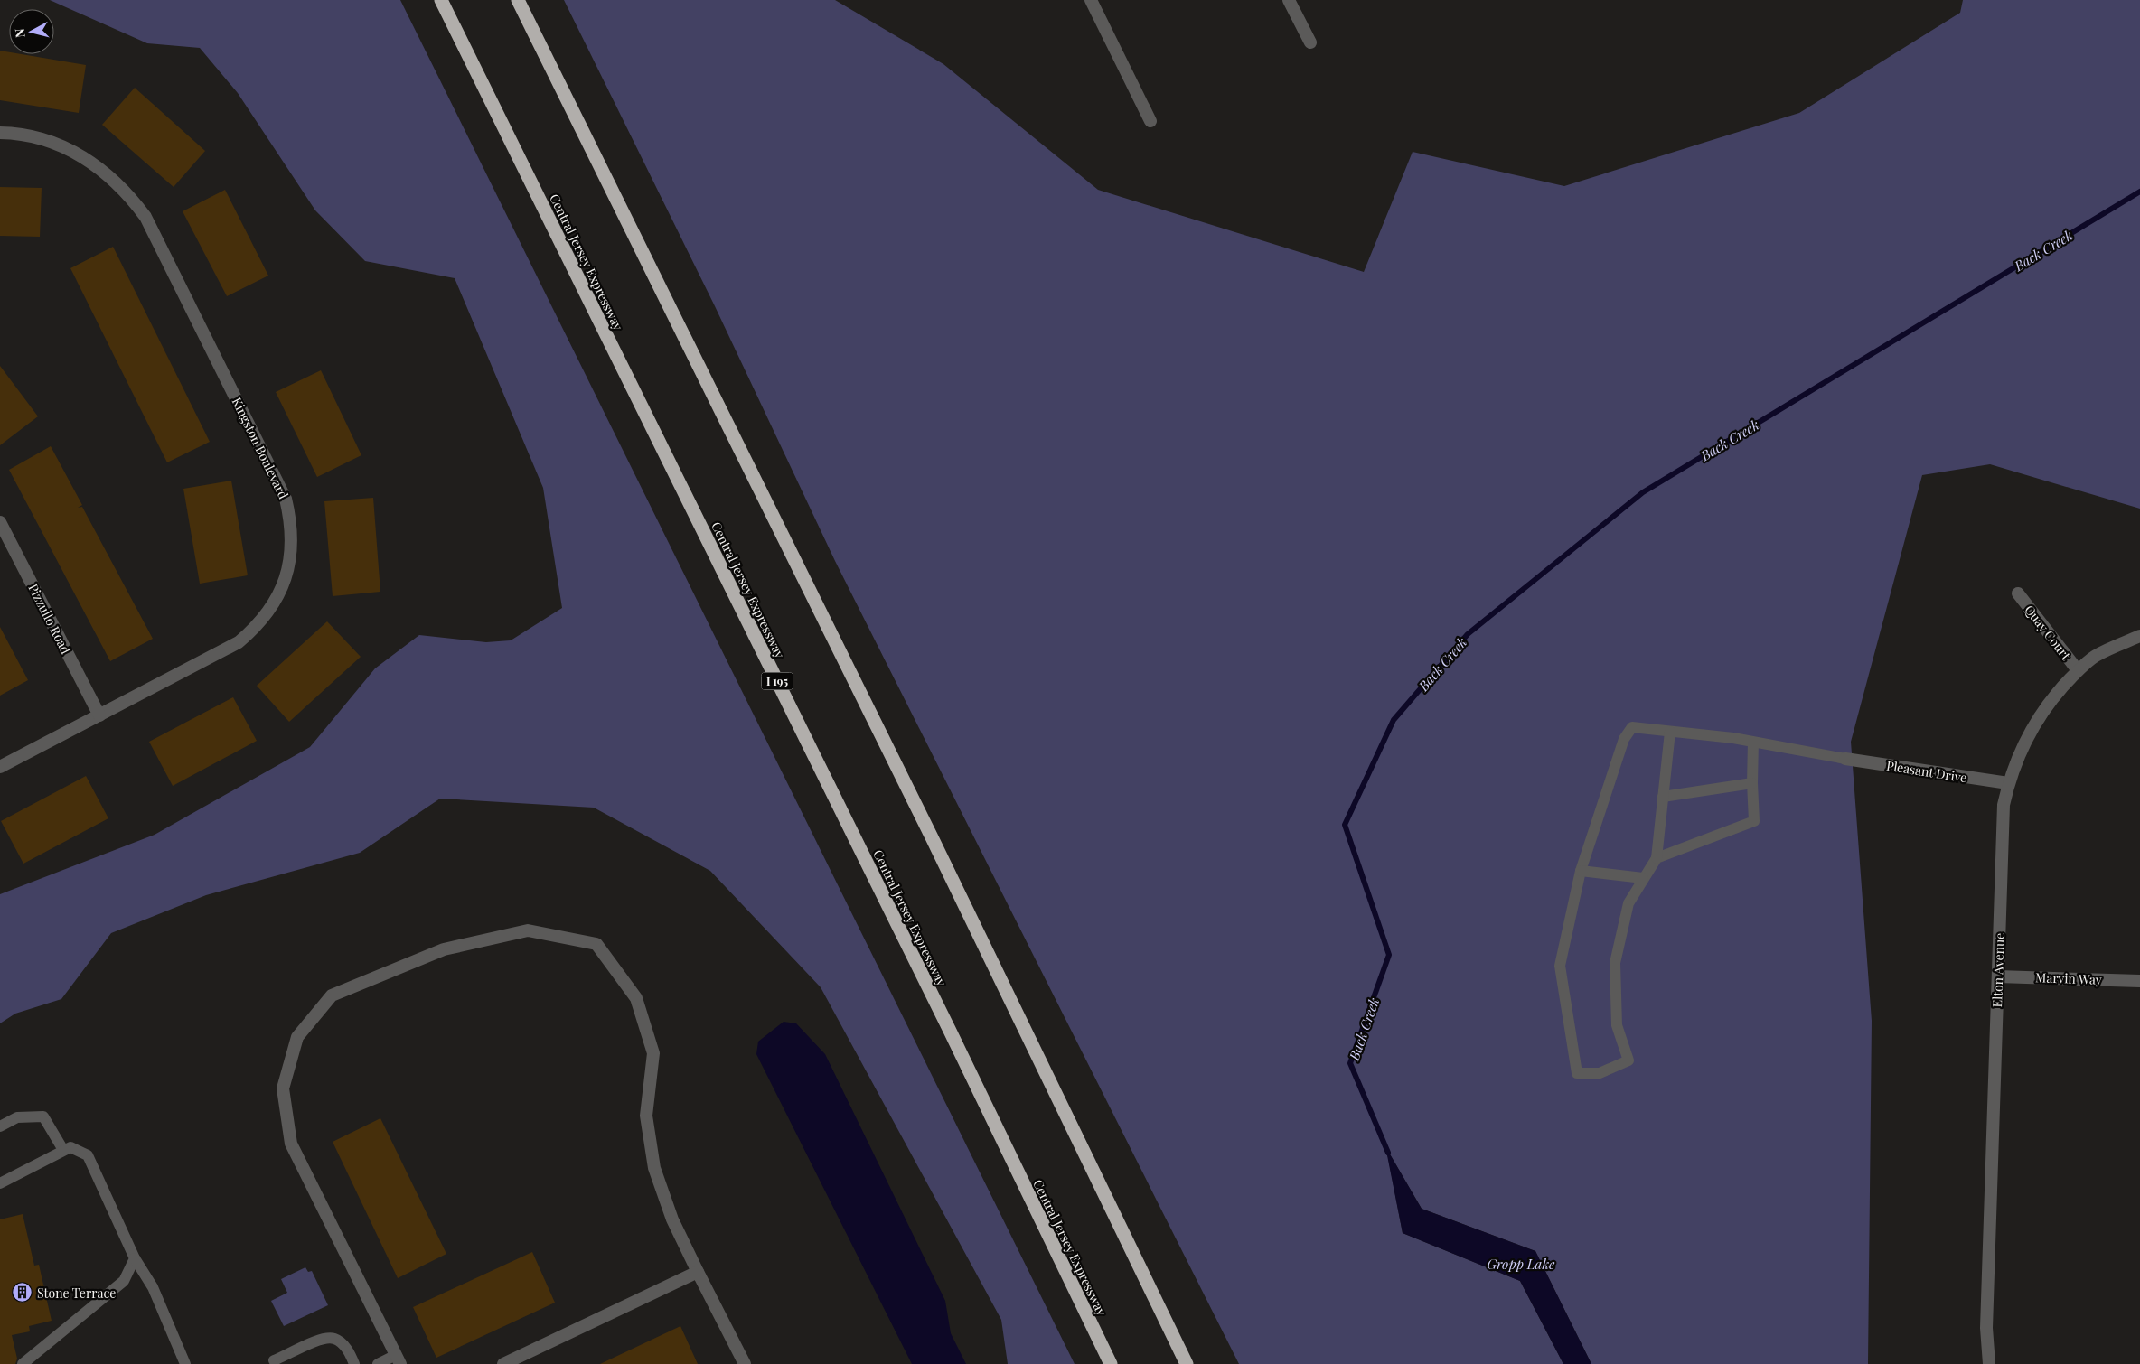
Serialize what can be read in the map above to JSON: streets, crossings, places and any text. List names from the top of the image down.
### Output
{
  "streets": {
    "highway": ["Central Jersey Expressway", "I 195"],
    "street": [
      "Kingston Boulevard",
      "Pizzullo Road",
      "Quay Court",
      "Pleasant Drive",
      "Elton Avenue",
      "Marvin Way"
    ]
  },
  "crossings": [
    ["Kingston Boulevard", "Pizzullo Road"],
    ["Quay Court", "Elton Avenue"],
    ["Pleasant Drive", "Elton Avenue"],
    ["Elton Avenue", "Marvin Way"]
  ],
  "water": ["Back Creek", "Gropp Lake"],
  "places": {
    "building": ["Stone Terrace"]
  },
  "north": "left"
}
